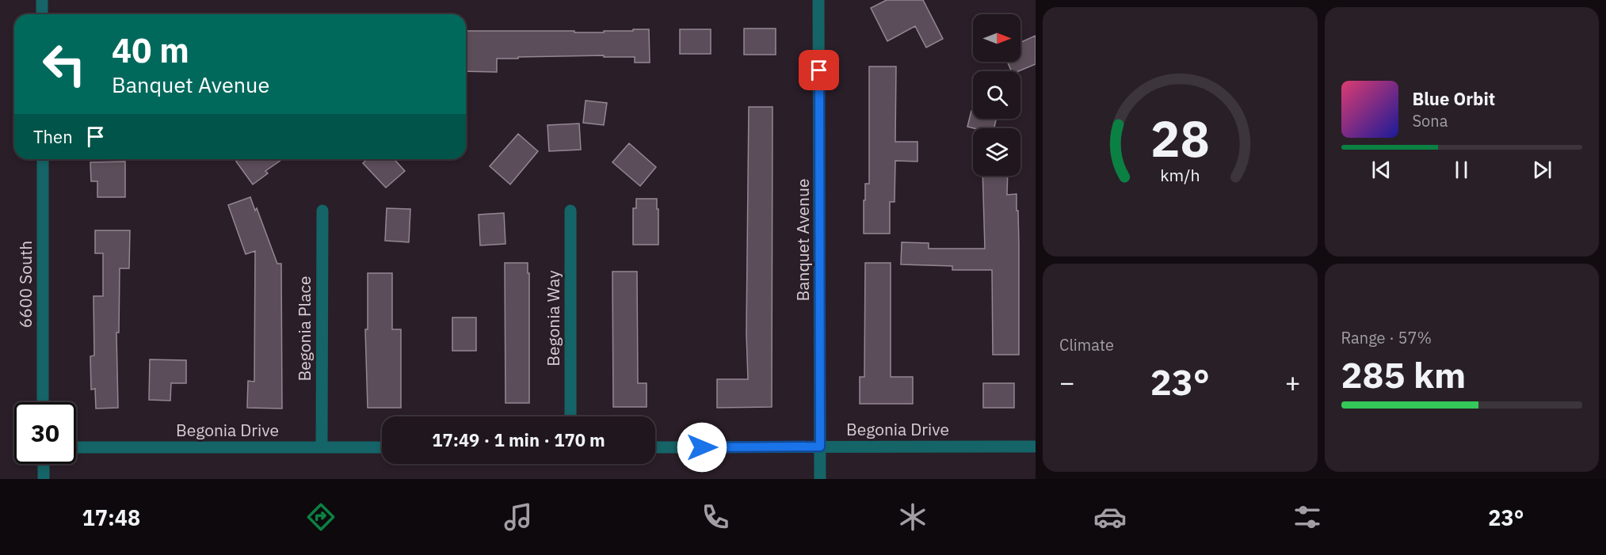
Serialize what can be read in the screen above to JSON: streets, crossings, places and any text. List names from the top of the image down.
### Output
{
  "streets": {
    "street": [
      "Banquet Avenue",
      "6600 South",
      "Begonia Way",
      "Begonia Place",
      "Begonia Drive"
    ]
  },
  "crossings": [
    ["Banquet Avenue", "Begonia Drive"],
    ["Begonia Place", "Begonia Drive"]
  ],
  "north": "right",
  "page": {
    "turn": ["40 m", "Banquet Avenue"],
    "song": ["Blue Orbit", "Sona"],
    "then": "Then",
    "tile": [
      "Climate",
      ["Range · 57%", "285 km"]
    ],
    "heat": ["−", "23°", "+"],
    "limit": "30",
    "trip": "17:49 · 1 min · 170 m",
    "tabs": ["17:48", "23°"],
    "gauge": ["28", "km/h"]
  }
}
